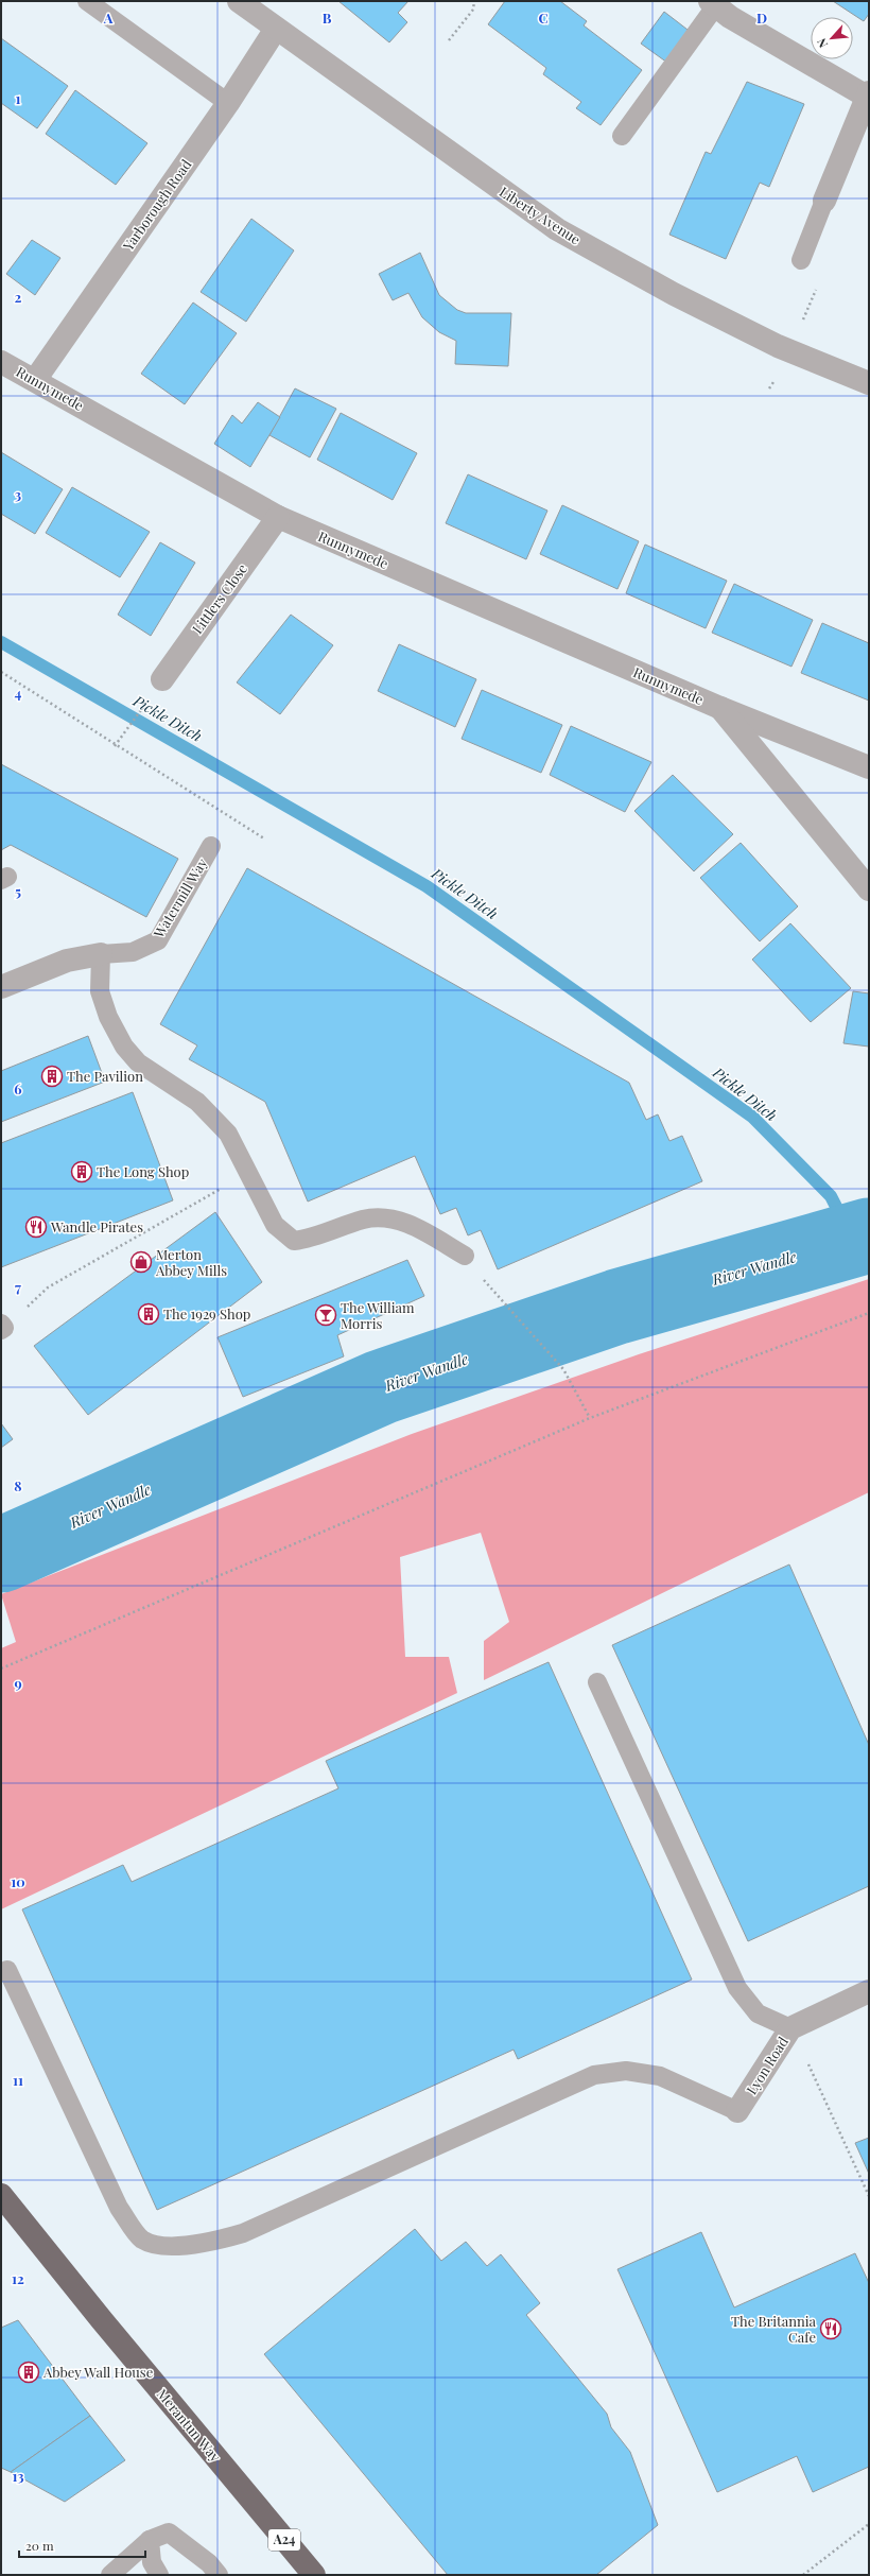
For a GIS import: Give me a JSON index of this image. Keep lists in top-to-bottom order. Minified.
{"streets":{"highway":["Merantun Way","A24"],"street":["Yarborough Road","Liberty Avenue","Runnymede","Littlers Close","Watermill Way","Lyon Road"]},"crossings":[["Yarborough Road","Liberty Avenue"],["Yarborough Road","Runnymede"],["Runnymede","Littlers Close"]],"water":["Pickle Ditch","River Wandle"],"places":{"building":["The Pavilion","The Long Shop","The 1929 Shop","Abbey Wall House"],"restaurant":["Wandle Pirates","The Britannia Cafe"],"shop":["Merton Abbey Mills"],"bar":["The William Morris"]},"scale_bar":"20 m","north":"bottom left","grid":{"columns":["A","B","C","D"],"rows":["1","2","3","4","5","6","7","8","9","10","11","12","13"]}}
